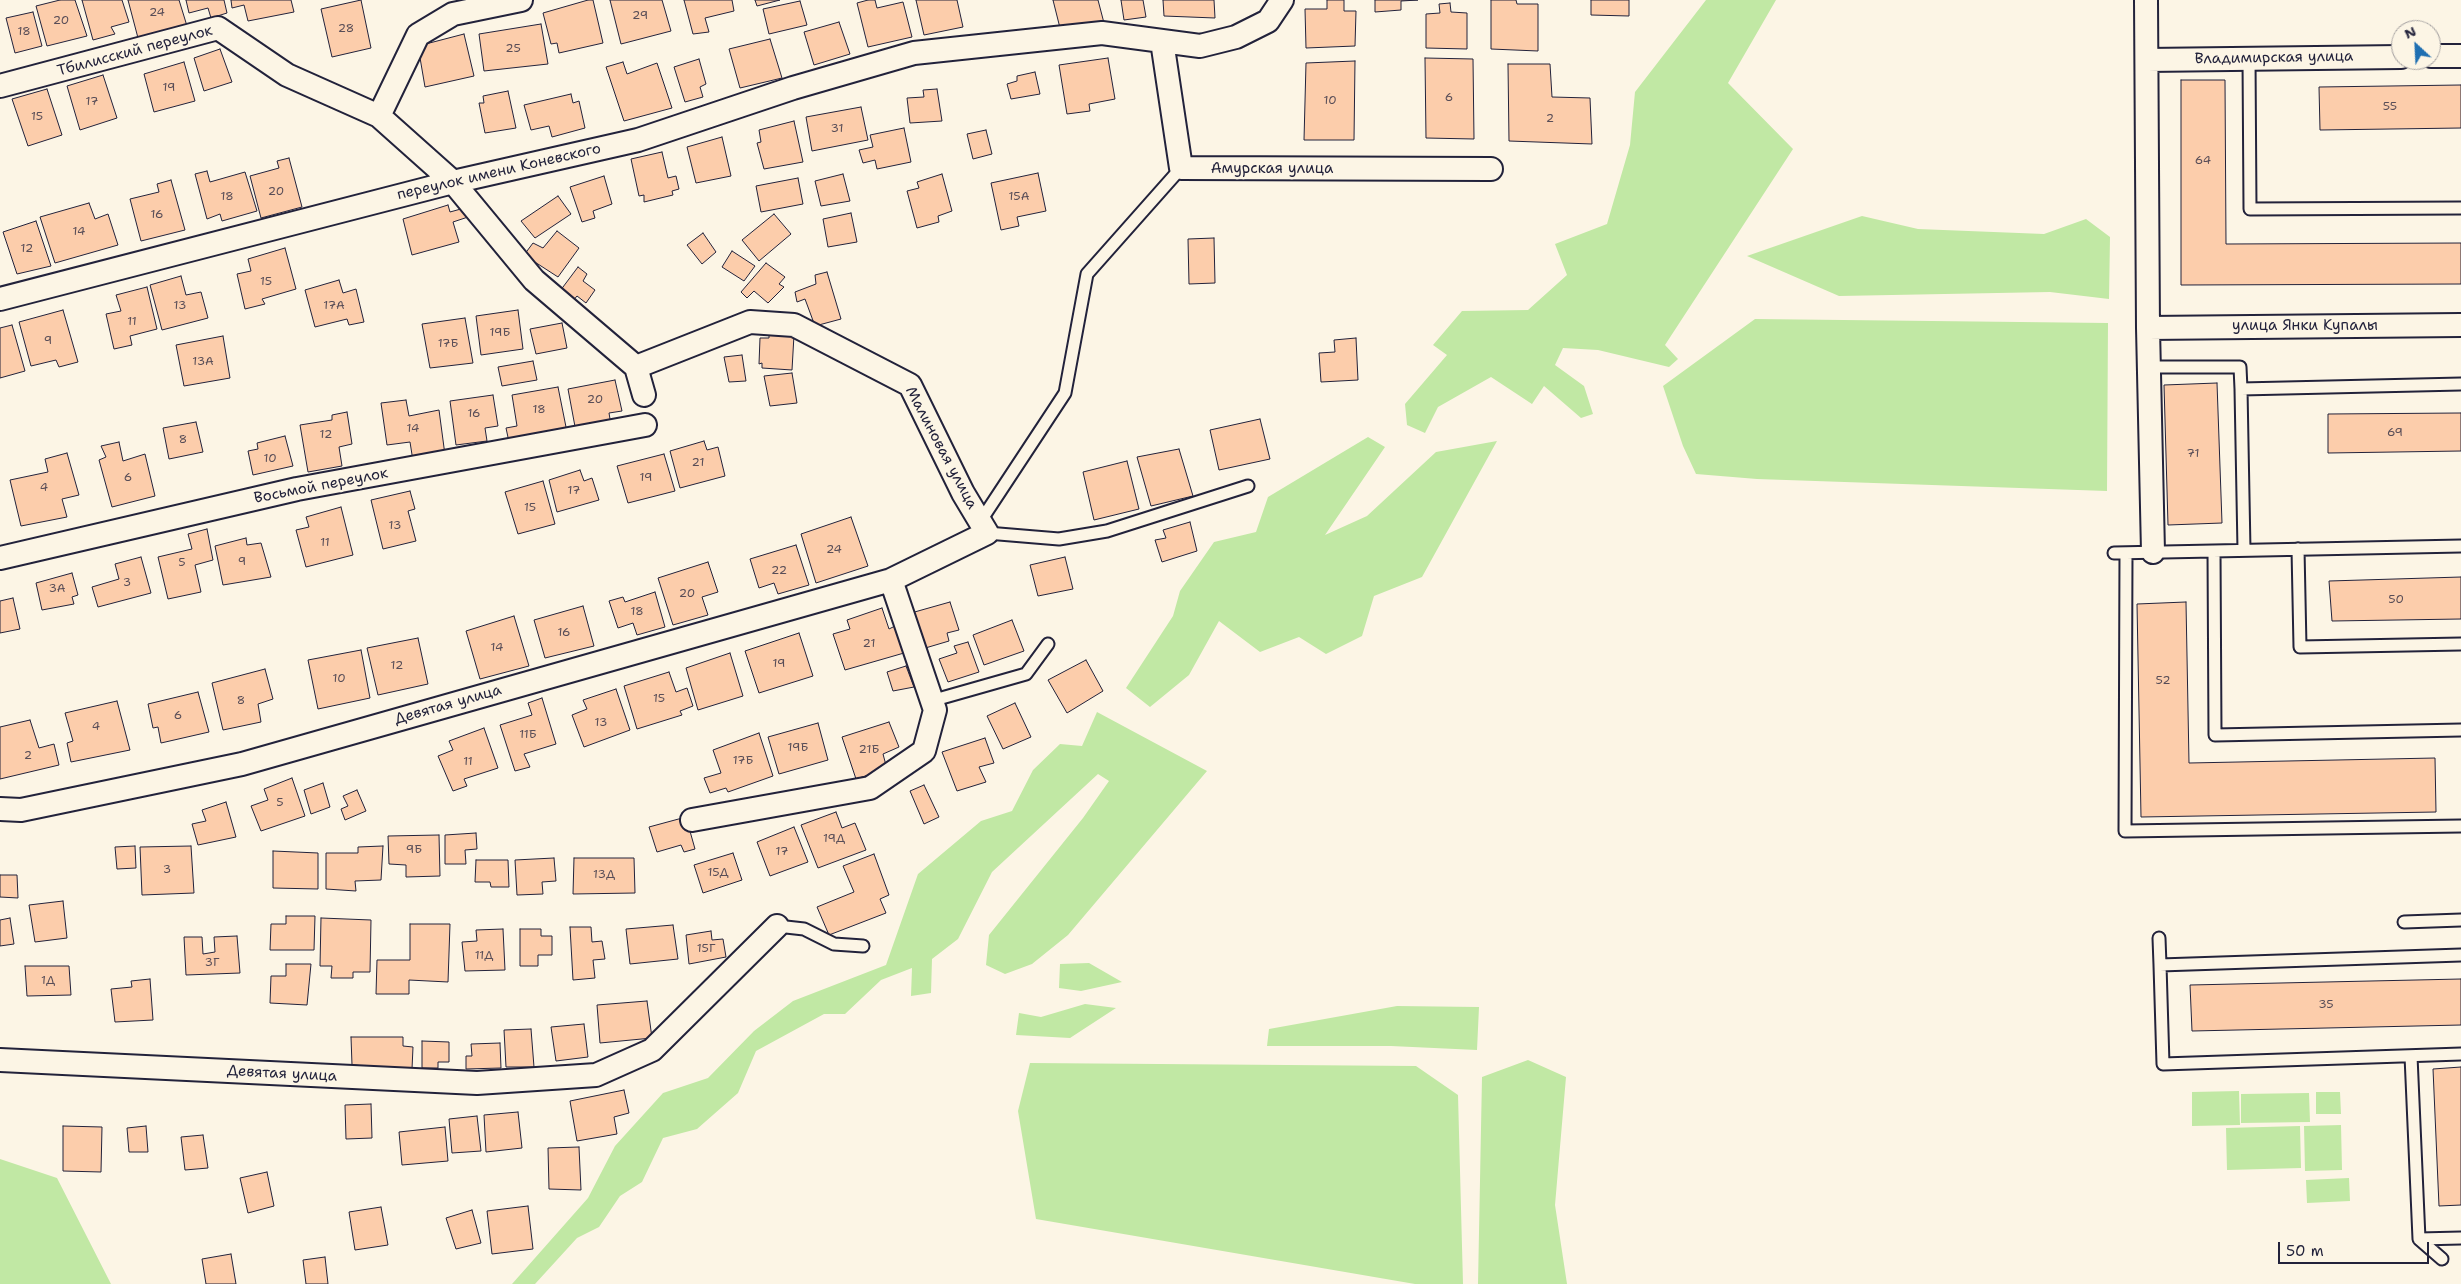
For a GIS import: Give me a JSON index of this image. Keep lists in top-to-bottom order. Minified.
{"streets":{"street":["Тбилисский переулок","Владимирская улица","Амурская улица","переулок имени Коневского","улица Янки Купалы","Малиновая улица","Восьмой переулок","Девятая улица"]},"crossings":[["Малиновая улица","Девятая улица"]],"house_numbers":["24","29","20","28","18","25","19","6","10","17","55","15","2","31","64","20","18","15А","16","14","12","15","13","17А","11","19Б","9","17Б","13А","20","18","16","14","69","12","8","71","10","21","6","19","4","17","15","13","11","24","9","5","22","3","3А","20","50","18","16","21","14","19","12","10","52","15","8","6","13","4","11Б","19Б","21Б","2","17Б","11","5","19Д","9Б","17","3","15Д","13Д","15Г","11Д","3Г","1Д","35"],"scale_bar":"50 m","north":"top left"}
